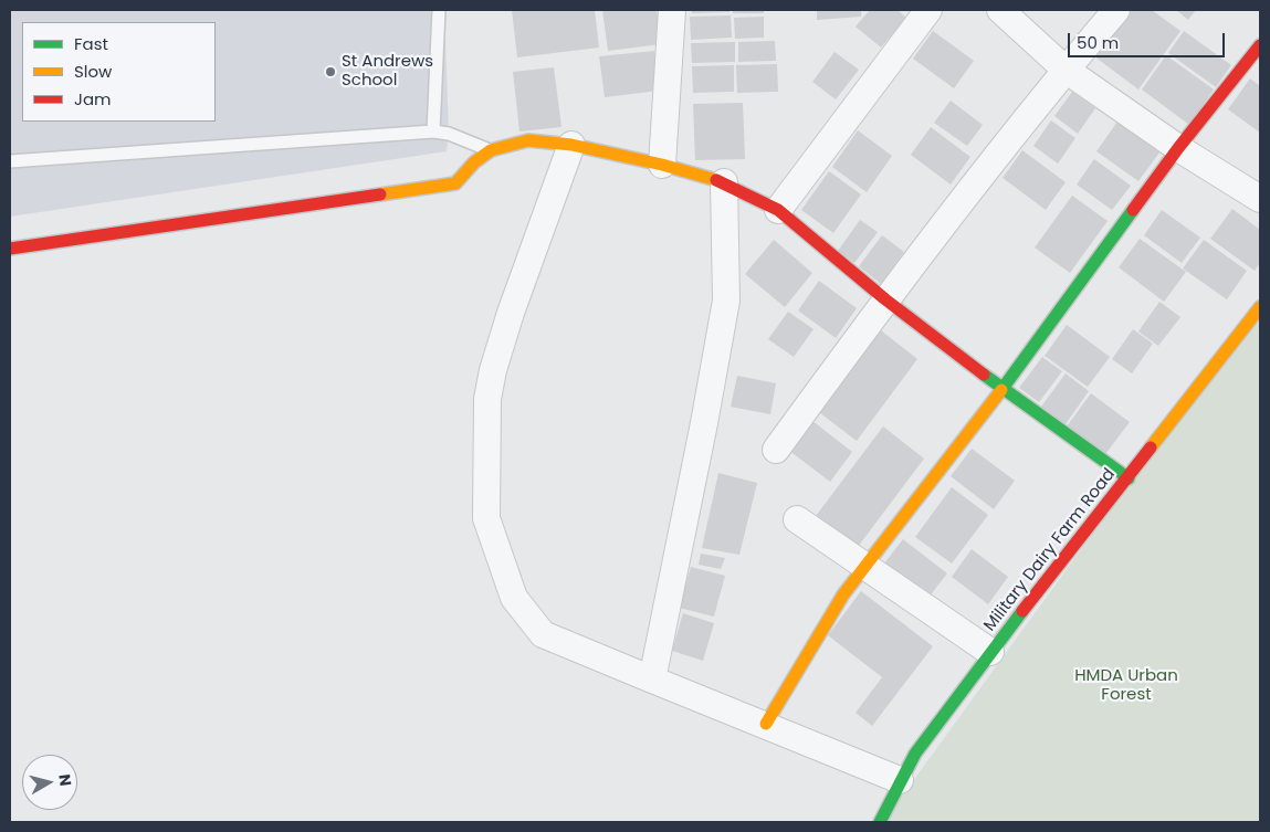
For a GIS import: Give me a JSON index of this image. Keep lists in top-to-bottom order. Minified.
{"streets":{"street":["Military Dairy Farm Road"]},"parks":["HMDA Urban Forest"],"places":["St Andrews School"],"legend":["Fast","Slow","Jam"],"scale_bar":"50 m","north":"right"}
